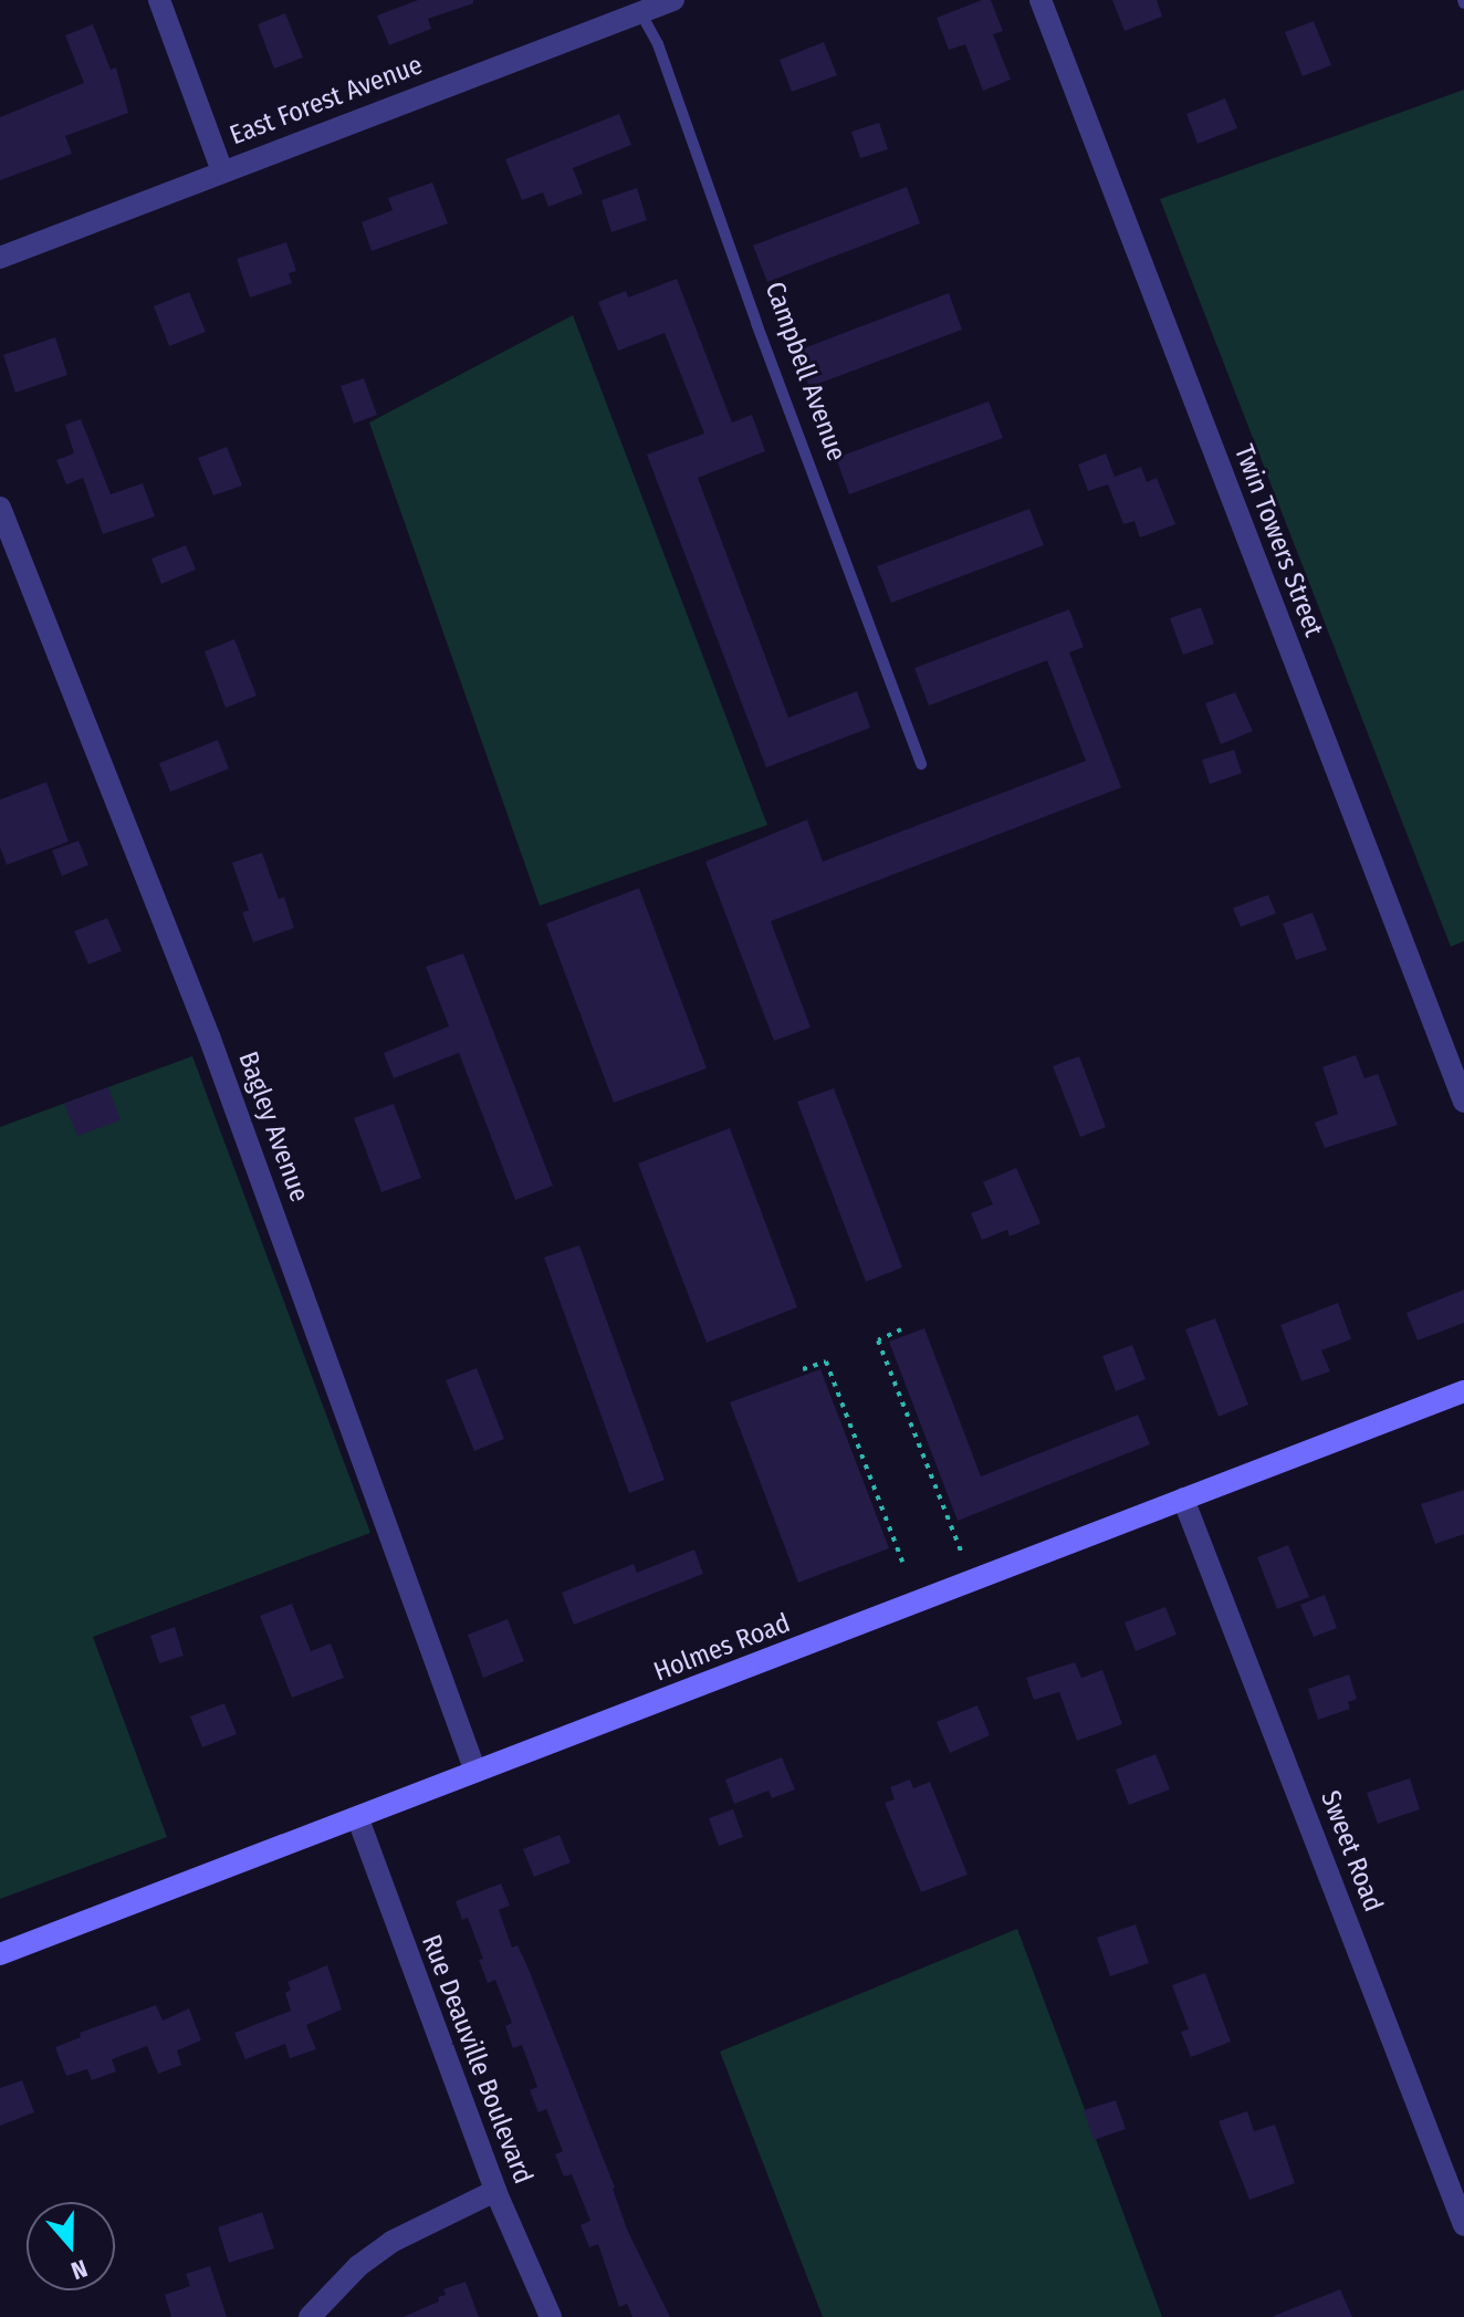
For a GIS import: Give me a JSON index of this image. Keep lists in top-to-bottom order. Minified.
{"streets":{"main road":["Holmes Road"],"street":["East Forest Avenue","Twin Towers Street","Bagley Avenue","Sweet Road","Rue Deauville Boulevard"],"lane":["Campbell Avenue"]},"crossings":[["East Forest Avenue","Campbell Avenue"],["Bagley Avenue","Holmes Road"],["Holmes Road","Sweet Road"],["Holmes Road","Rue Deauville Boulevard"]],"north":"bottom"}
